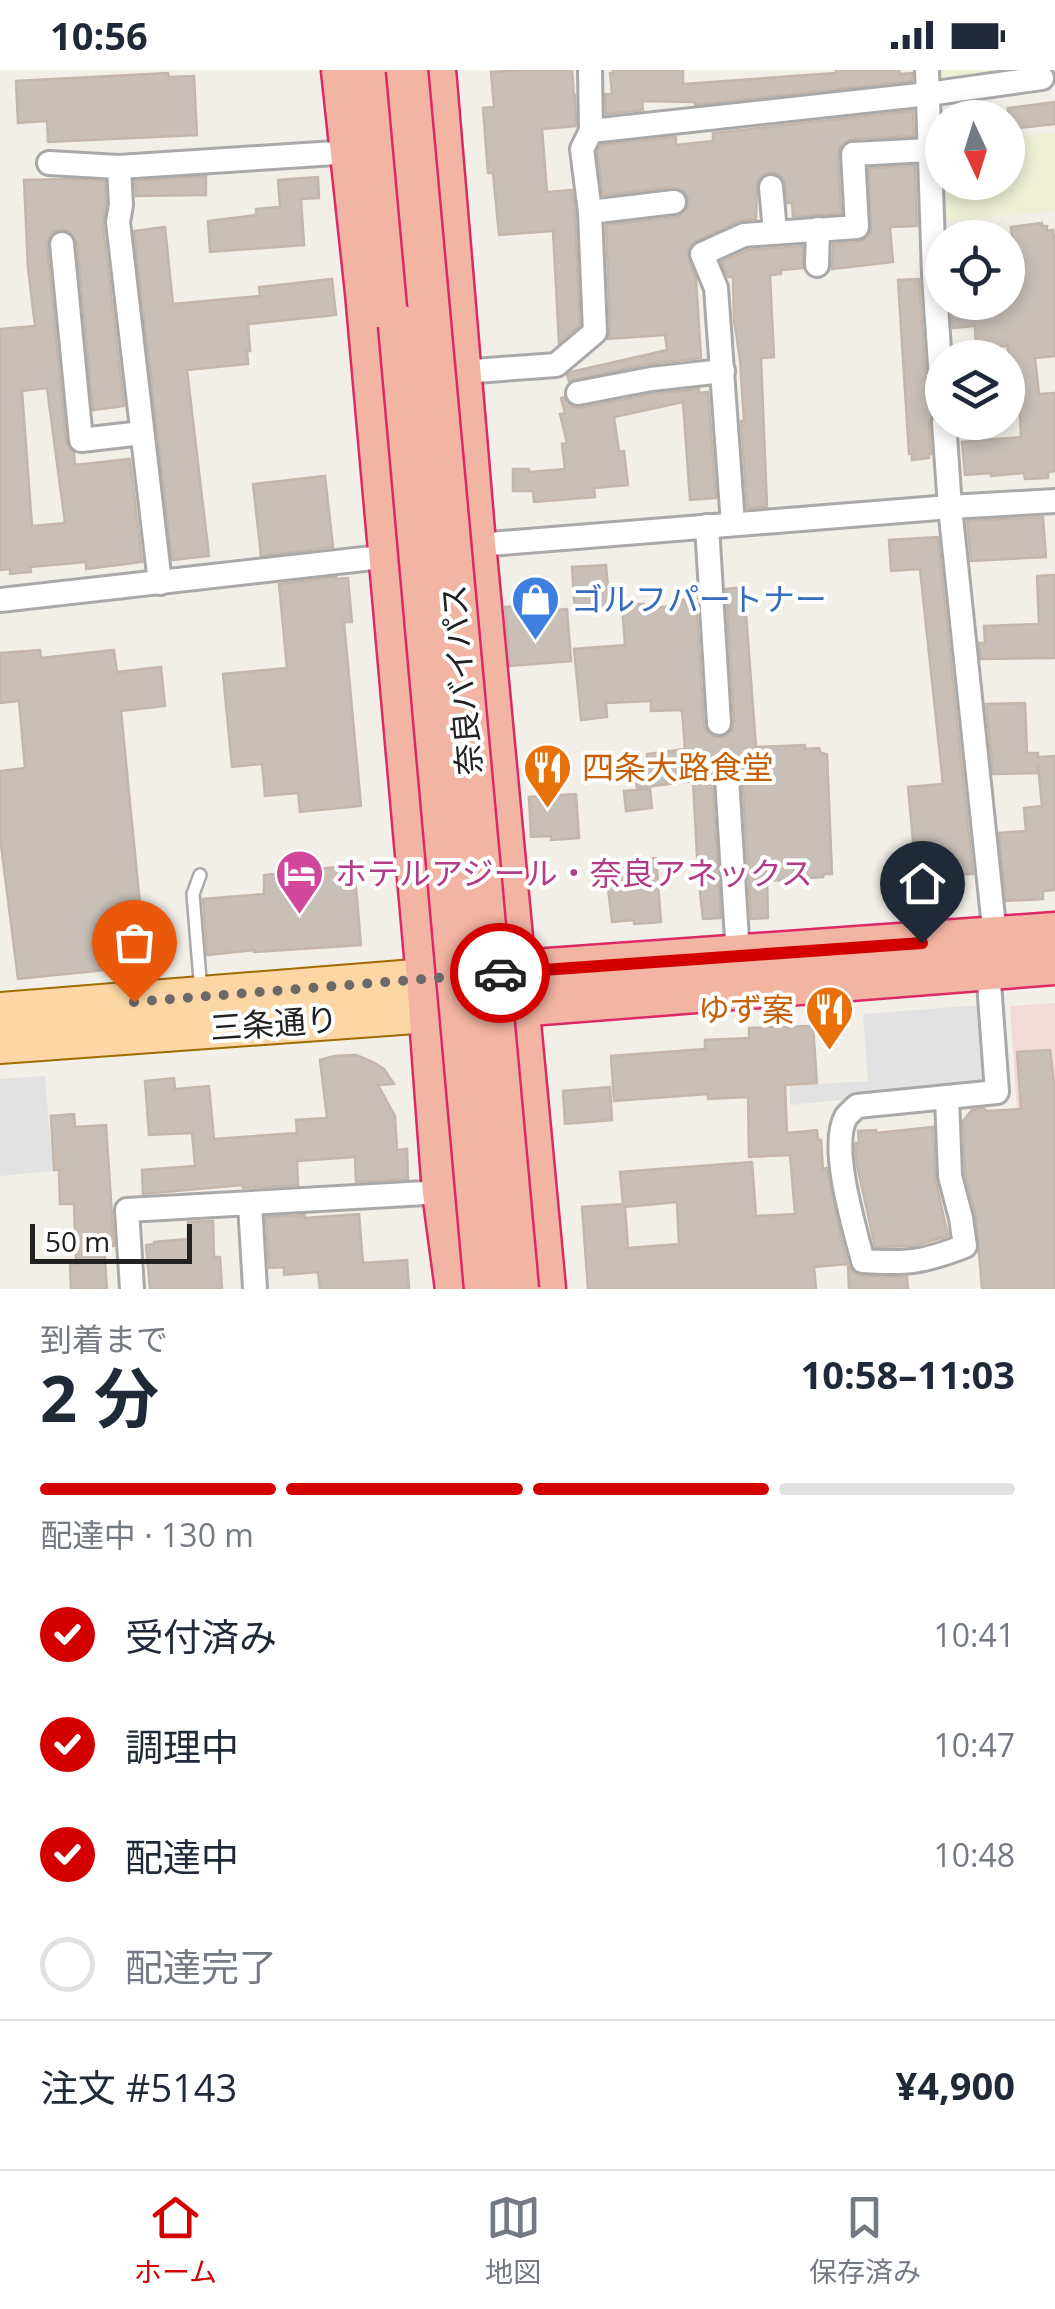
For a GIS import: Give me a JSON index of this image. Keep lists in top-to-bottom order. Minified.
{"streets":{"highway":["奈良バイパス"],"main road":["三条通り"]},"places":{"shop":["ゴルフパートナー"],"restaurant":["四条大路食堂","ゆず案"],"hotel":["ホテルアジール・奈良アネックス"]},"scale_bar":"50 m","north":"bottom","page":{"status":"10:56","scale":"50 m","heading":["2 分","到着まで","10:58–11:03"],"panel":["注文 #5143","¥4,900"],"bar":"配達中 · 130 m","list":[["受付済み","10:41"],["調理中","10:47"],["配達中","10:48"],"配達完了"],"tabs":["ホーム","地図","保存済み"]}}
